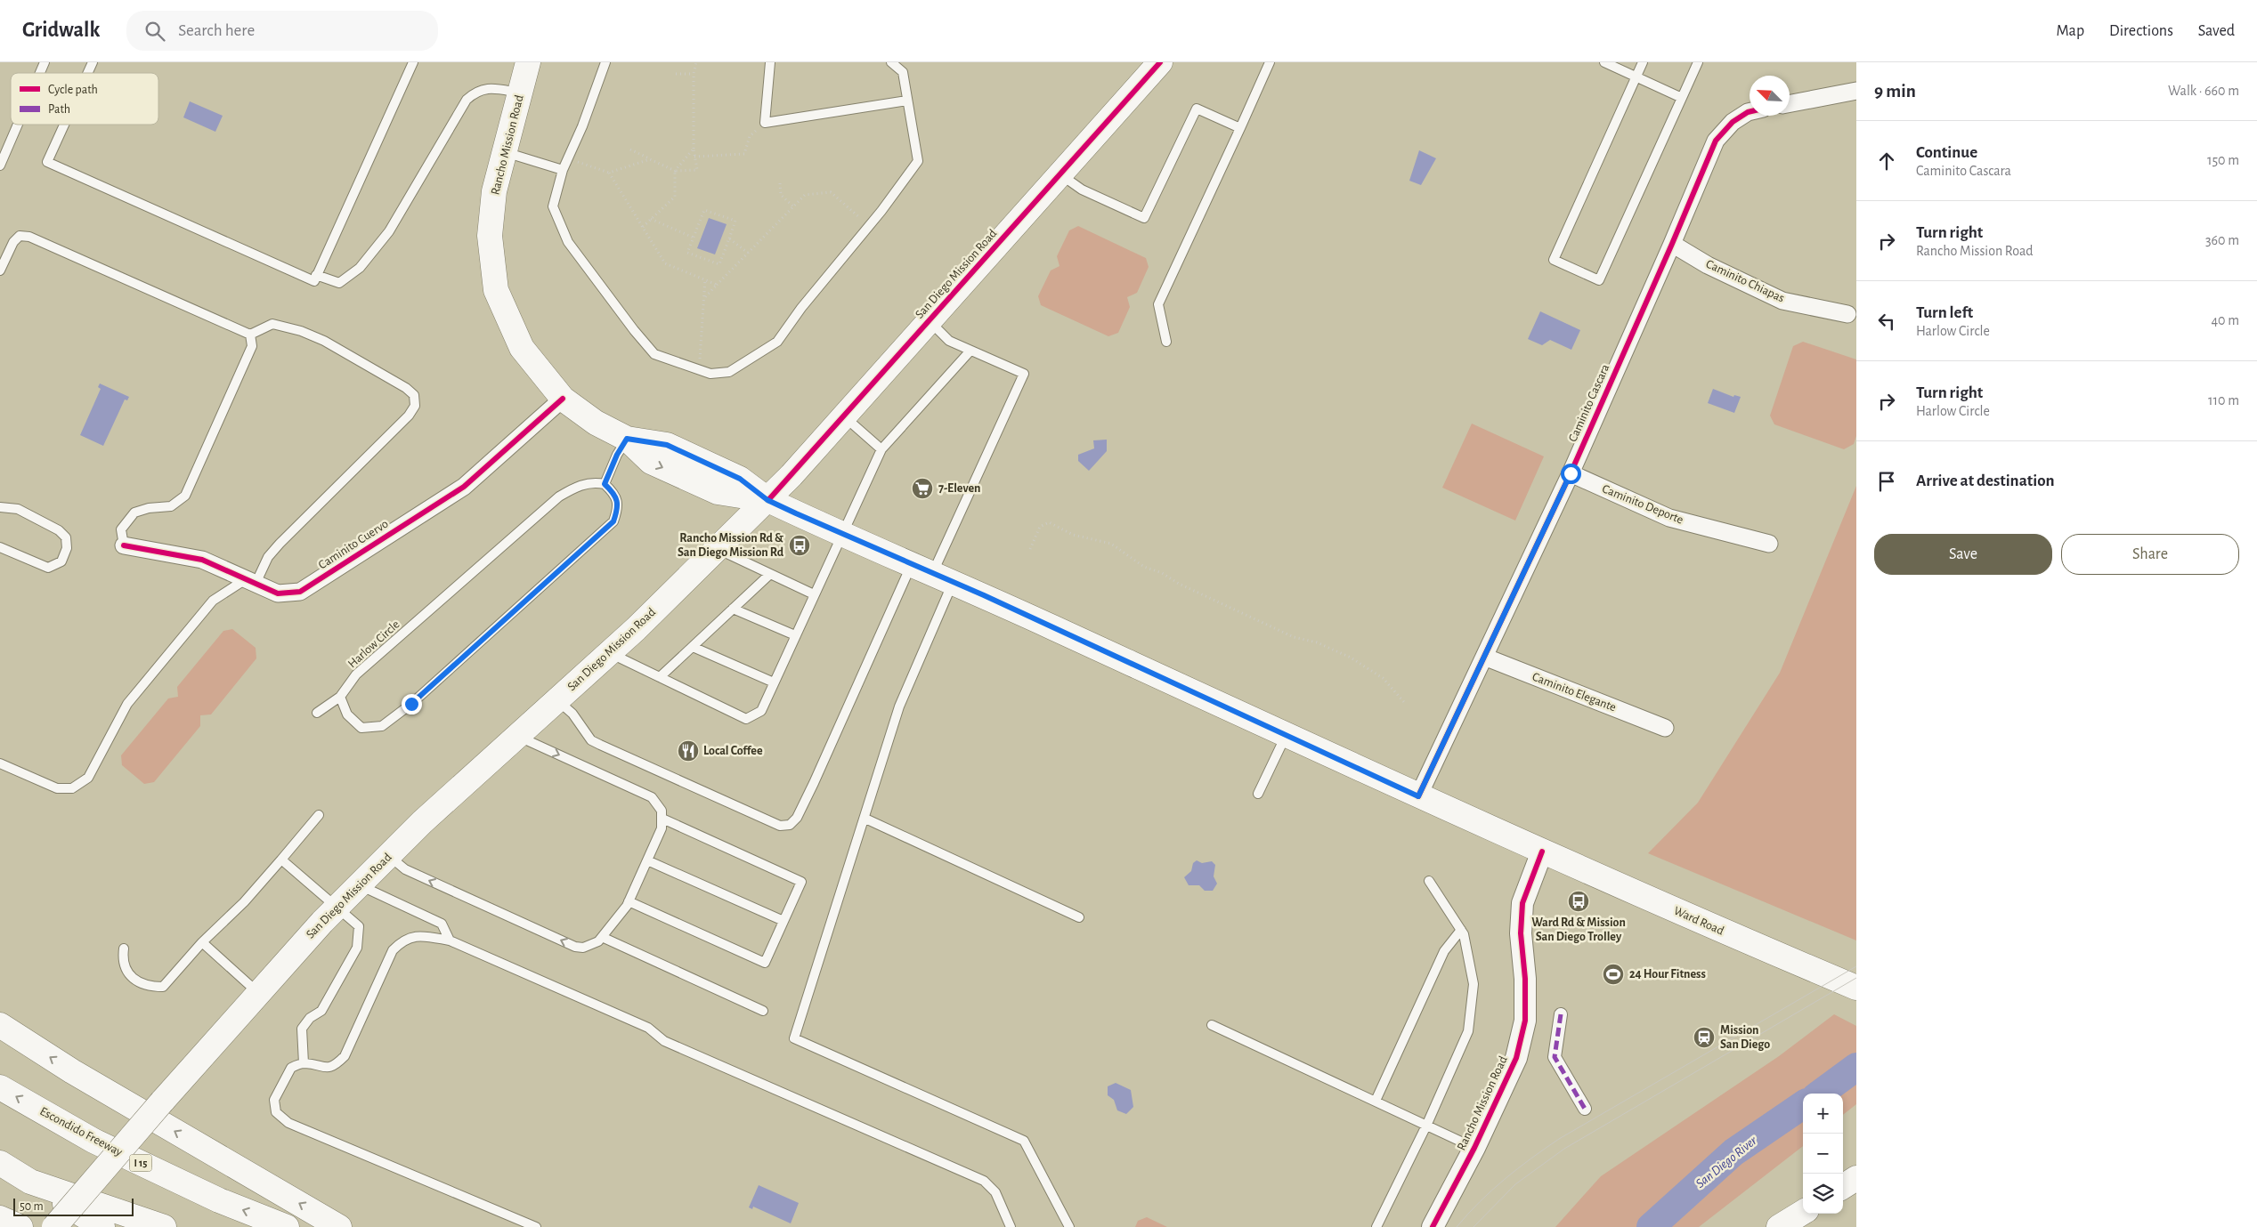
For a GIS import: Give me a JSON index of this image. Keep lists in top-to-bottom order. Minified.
{"streets":{"main road":["Rancho Mission Road","San Diego Mission Road","Ward Road","Escondido Freeway","I 15"],"street":["Caminito Chiapas","Caminito Cascara","Caminito Deporte","Caminito Cuervo","Caminito Elegante"],"lane":["Harlow Circle"]},"crossings":[["Rancho Mission Road","San Diego Mission Road"],["Rancho Mission Road","Caminito Cascara"],["Rancho Mission Road","Caminito Cuervo"],["Rancho Mission Road","Ward Road"],["Caminito Chiapas","Caminito Cascara"],["Caminito Cascara","Caminito Deporte"],["Caminito Cascara","Caminito Elegante"]],"water":["San Diego River"],"places":{"supermarket":["7-Eleven"],"bus stop":["Rancho Mission Rd & San Diego Mission Rd","Ward Rd & Mission San Diego Trolley"],"restaurant":["Local Coffee"],"sports":["24 Hour Fitness"],"station":["Mission San Diego"]},"legend":["Cycle path","Path"],"scale_bar":"50 m","north":"top left","page":{"header":"Gridwalk","search":"Search here","nav":["Map","Directions","Saved"],"heading":["9 min","Walk · 660 m"],"list":[["Continue","Caminito Cascara","150 m"],["Turn right","Rancho Mission Road","360 m"],["Turn left","Harlow Circle","40 m"],["Turn right","Harlow Circle","110 m"],"Arrive at destination"],"buttons":["Save","Share"],"map_buttons":["+","−"],"scale":"50 m"}}
